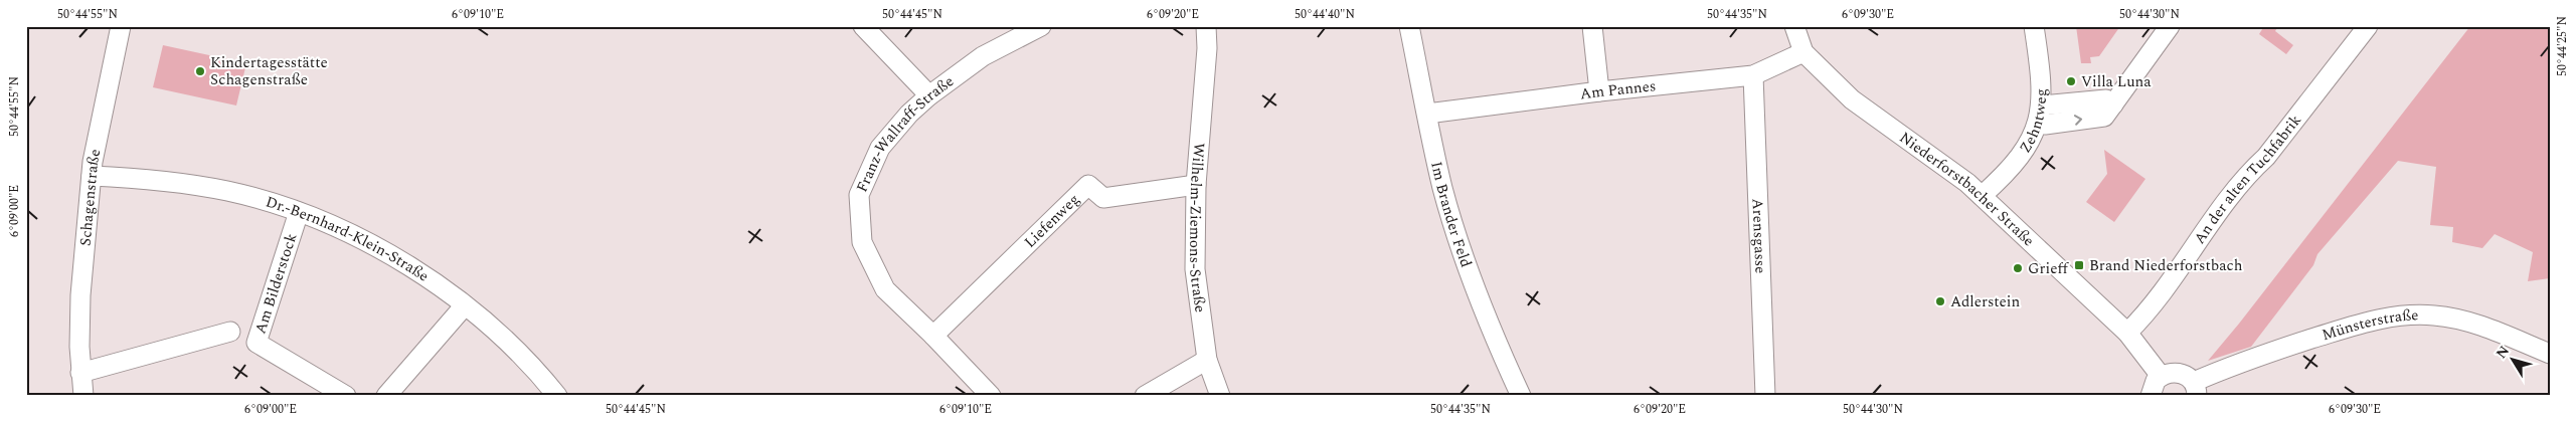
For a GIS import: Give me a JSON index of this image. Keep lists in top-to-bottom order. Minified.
{"streets":{"street":["Am Pannes","Zehntweg","Franz-Wallraff-Straße","An der alten Tuchfabrik","Niederforstbacher Straße","Schagenstraße","Im Brander Feld","Liefenweg","Wilhelm-Ziemons-Straße","Arensgasse","Dr.-Bernhard-Klein-Straße","Am Bilderstock","Münsterstraße"]},"crossings":[["Am Pannes","Niederforstbacher Straße"],["Am Pannes","Im Brander Feld"],["Am Pannes","Arensgasse"],["Zehntweg","Niederforstbacher Straße"],["Franz-Wallraff-Straße","Liefenweg"],["An der alten Tuchfabrik","Niederforstbacher Straße"],["Niederforstbacher Straße","Münsterstraße"],["Schagenstraße","Dr.-Bernhard-Klein-Straße"],["Liefenweg","Wilhelm-Ziemons-Straße"],["Dr.-Bernhard-Klein-Straße","Am Bilderstock"]],"places":{"other":["Kindertagesstätte Schagenstraße","Villa Luna","Grieff","Adlerstein"],"transit":["Brand Niederforstbach"]},"north":"top left","coordinates":["50°44'55\"N","6°09'10\"E","50°44'45\"N","6°09'20\"E","50°44'40\"N","50°44'35\"N","6°09'30\"E","50°44'30\"N","50°44'25\"N","6°09'00\"E"]}
